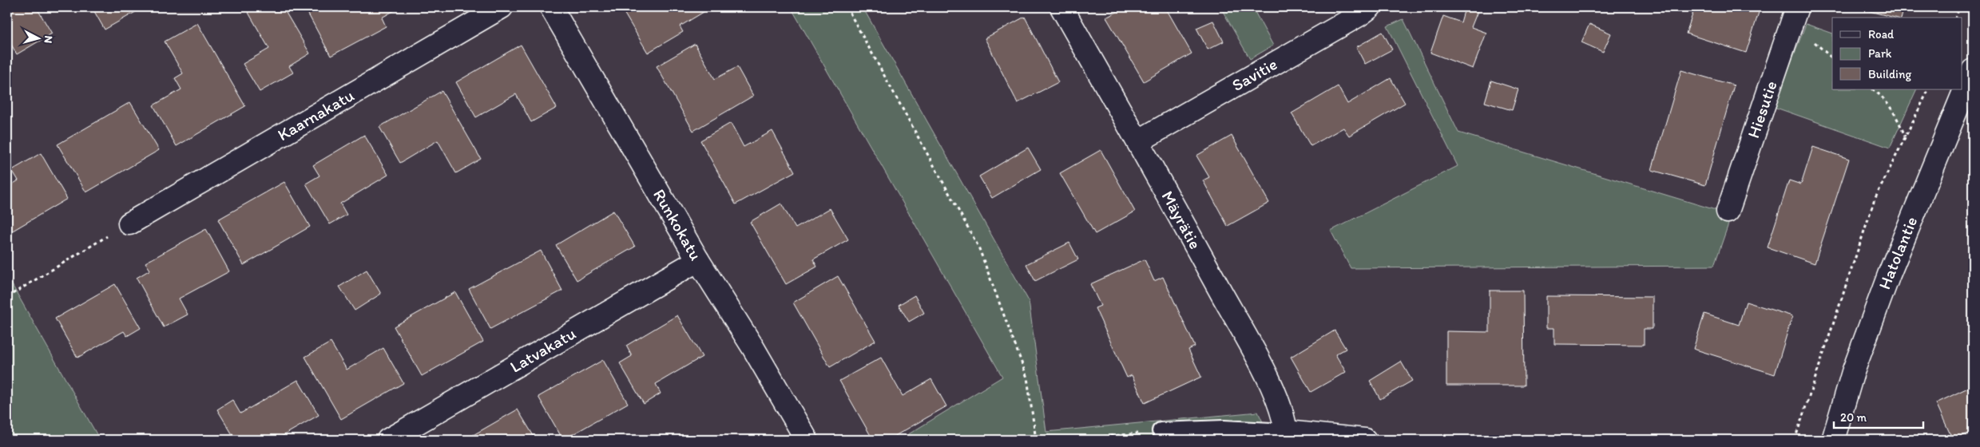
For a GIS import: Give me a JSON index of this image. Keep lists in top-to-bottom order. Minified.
{"streets":{"street":["Savitie","Hiesutie","Kaarnakatu","Mäyrätie","Runkokatu","Hatolantie","Latvakatu"]},"crossings":[["Savitie","Mäyrätie"],["Runkokatu","Latvakatu"]],"legend":["Road","Park","Building"],"scale_bar":"20 m","north":"right"}
